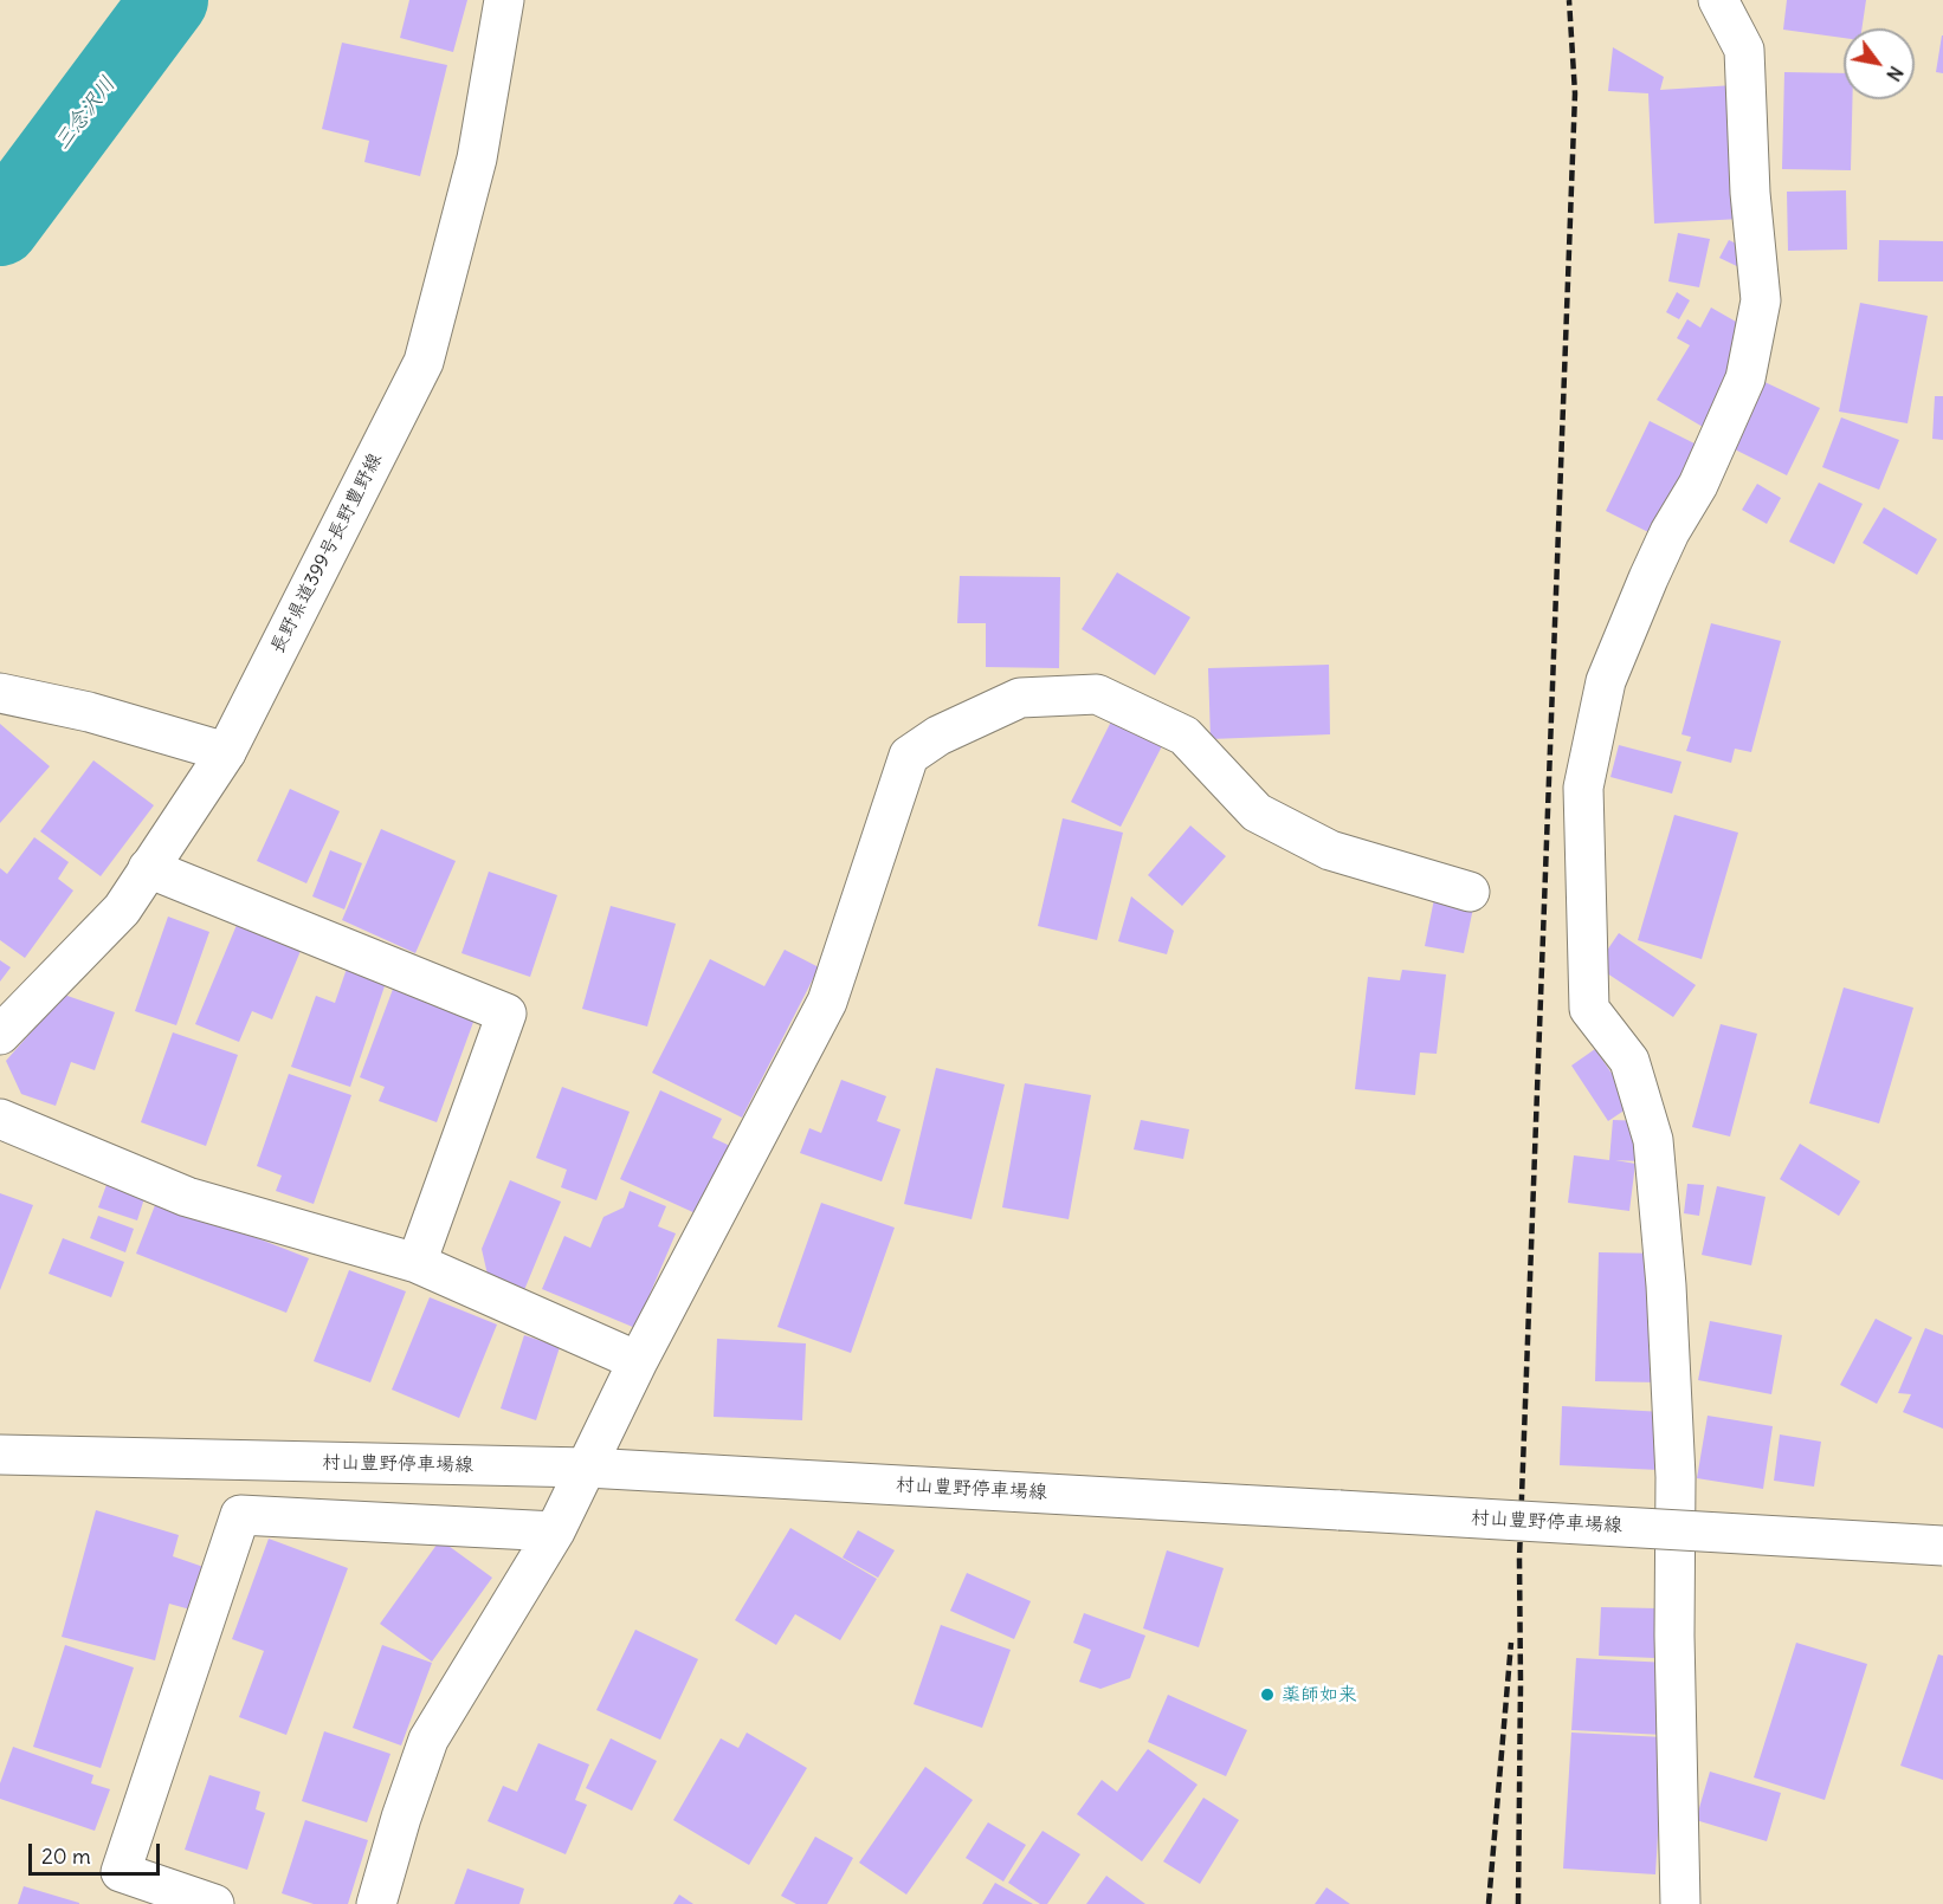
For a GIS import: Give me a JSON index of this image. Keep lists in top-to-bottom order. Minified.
{"streets":{"street":["長野県道399号長野豊野線","村山豊野停車場線"]},"water":["三念沢川"],"places":["薬師如来"],"scale_bar":"20 m","north":"bottom right"}
